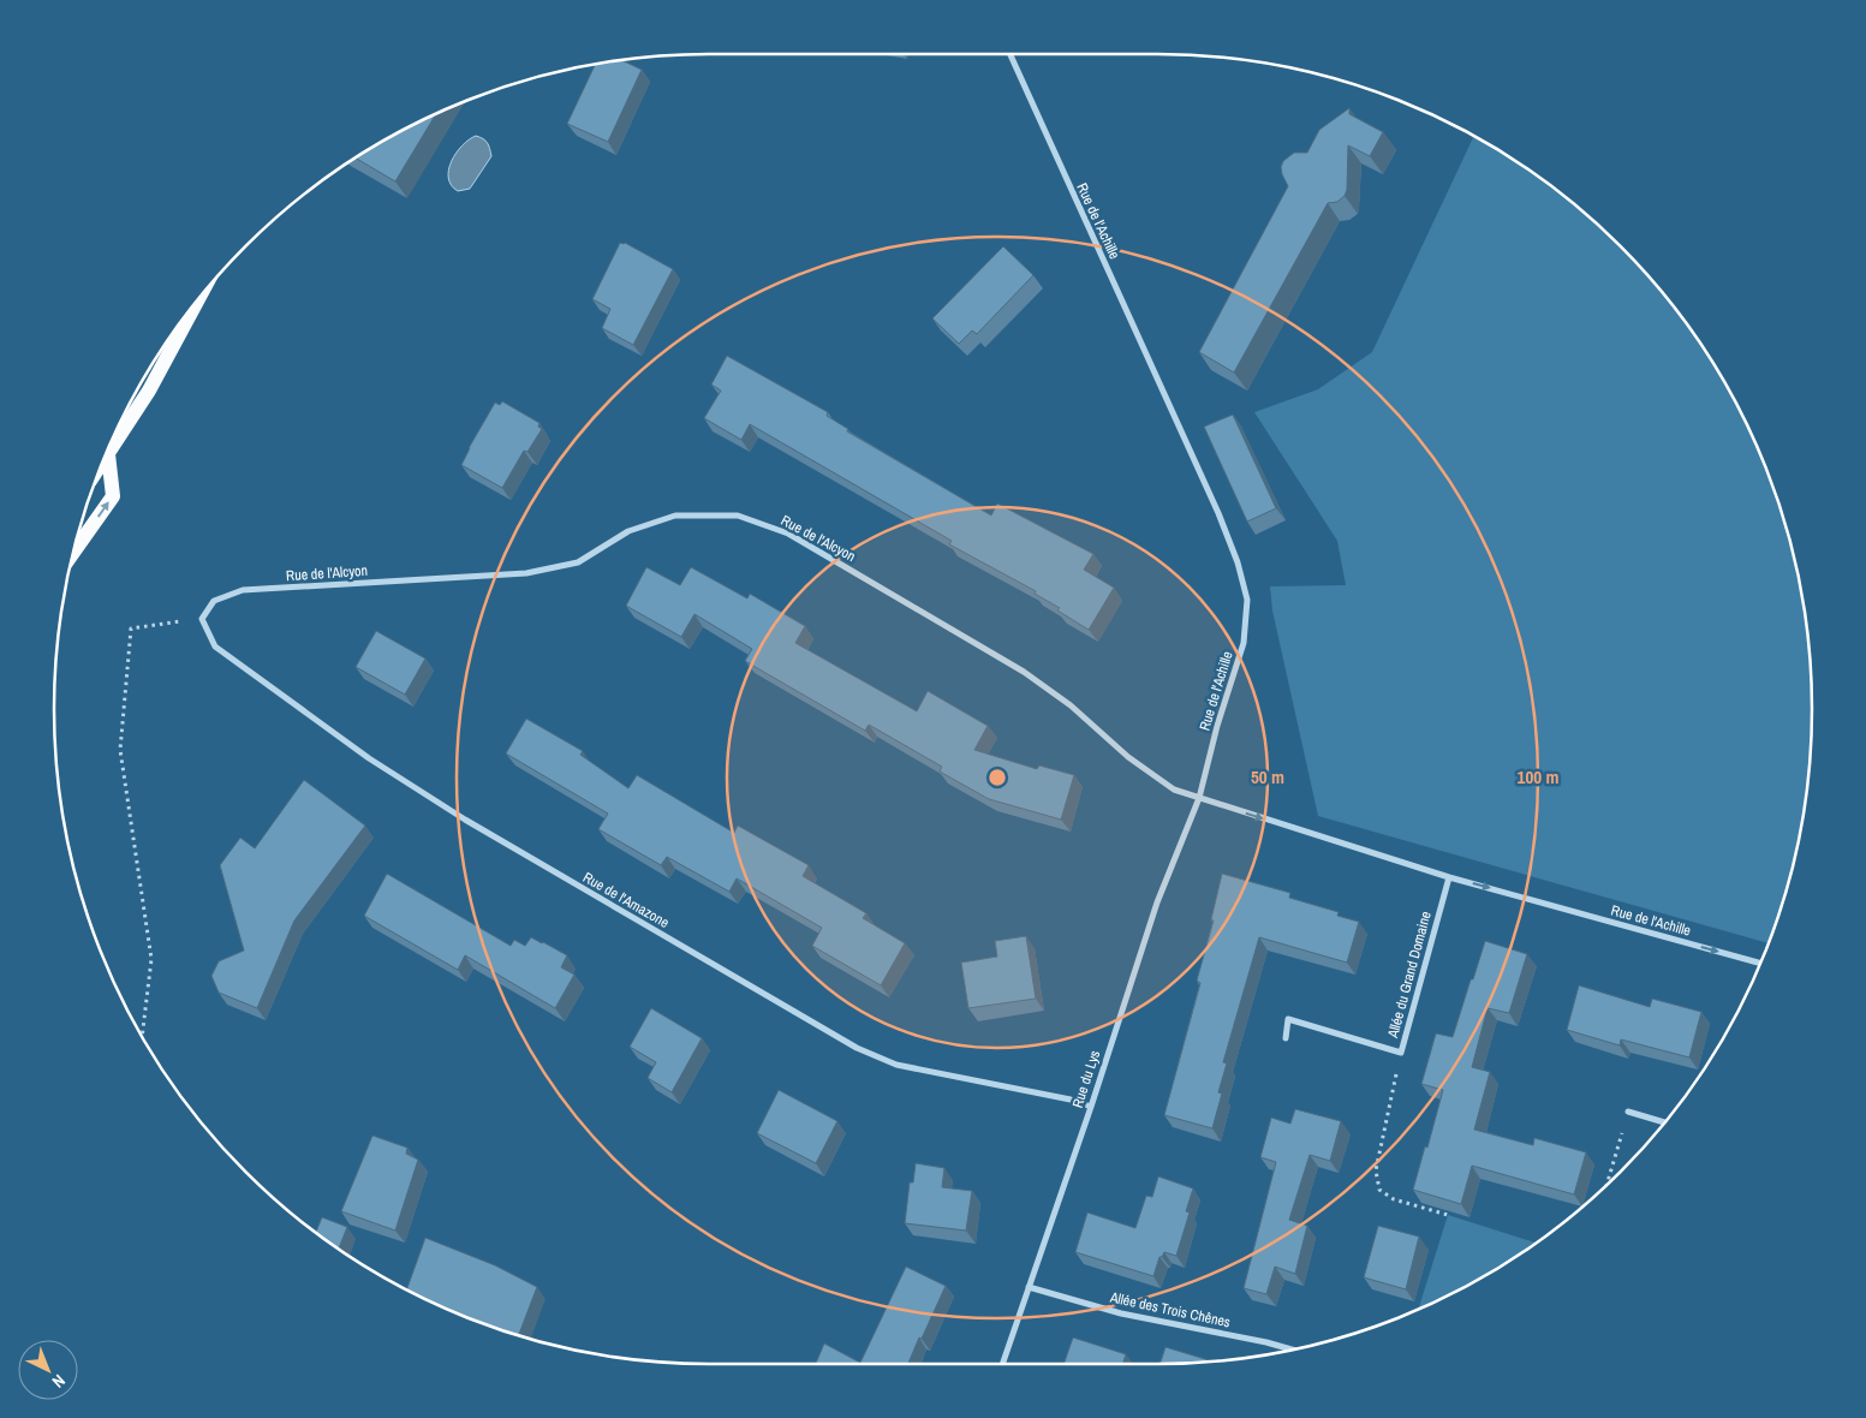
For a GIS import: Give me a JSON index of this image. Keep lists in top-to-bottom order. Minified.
{"streets":{"street":["Rue de l'Achille","Rue de l'Alcyon","Rue de l'Amazone","Allée du Grand Domaine","Rue du Lys","Allée des Trois Chênes"]},"crossings":[["Rue de l'Achille","Rue de l'Alcyon"],["Rue de l'Achille","Allée du Grand Domaine"],["Rue de l'Achille","Rue du Lys"],["Rue de l'Alcyon","Rue de l'Amazone"],["Rue de l'Alcyon","Rue du Lys"],["Rue de l'Amazone","Rue du Lys"],["Rue du Lys","Allée des Trois Chênes"]],"one_way":["Rue de l'Achille"],"north":"bottom right","rings":["50 m","100 m"]}
